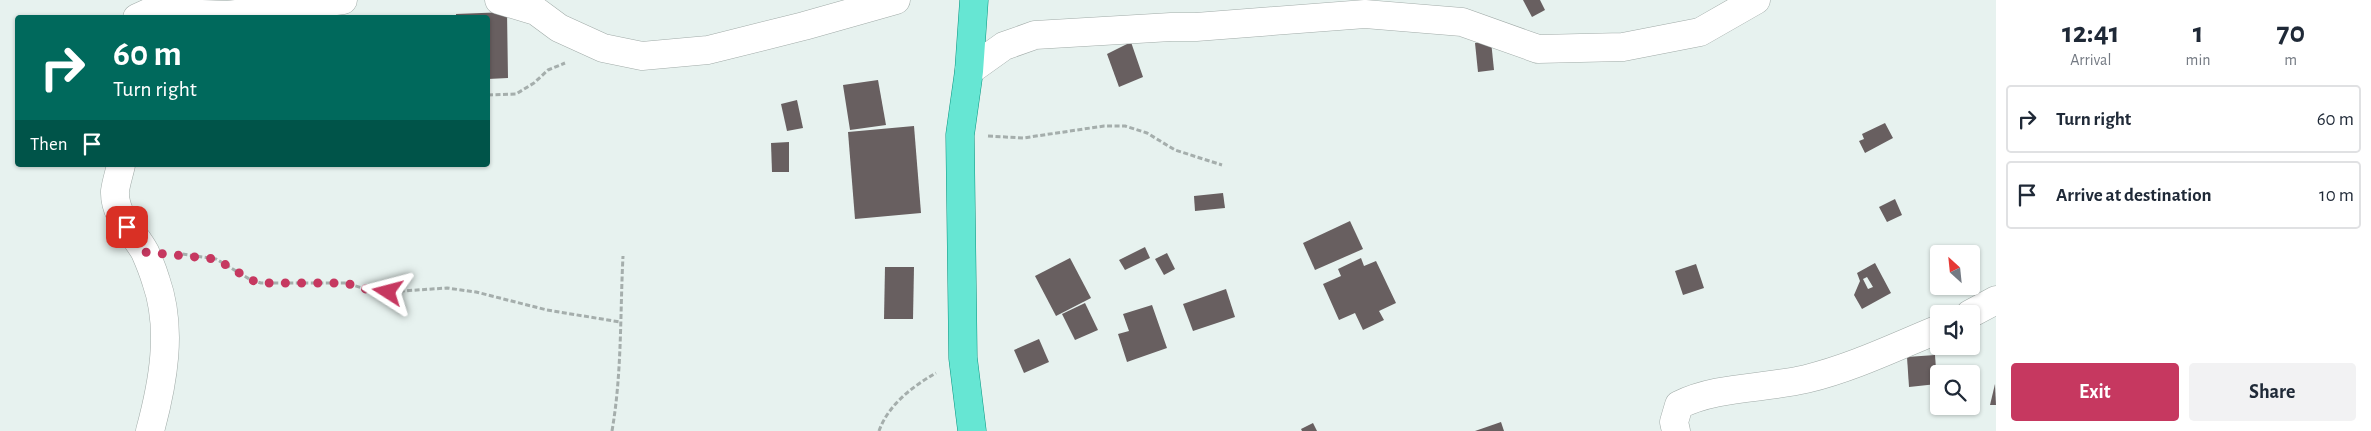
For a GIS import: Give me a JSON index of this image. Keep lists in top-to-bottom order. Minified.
{"north":"top left","page":{"eta":["12:41","Arrival","1","min","70","m"],"turn":["60 m","Turn right"],"list":[{"name":"Turn right","value":"60 m"},{"name":"Arrive at destination","value":"10 m"}],"then":"Then","buttons":["Exit","Share"]}}
